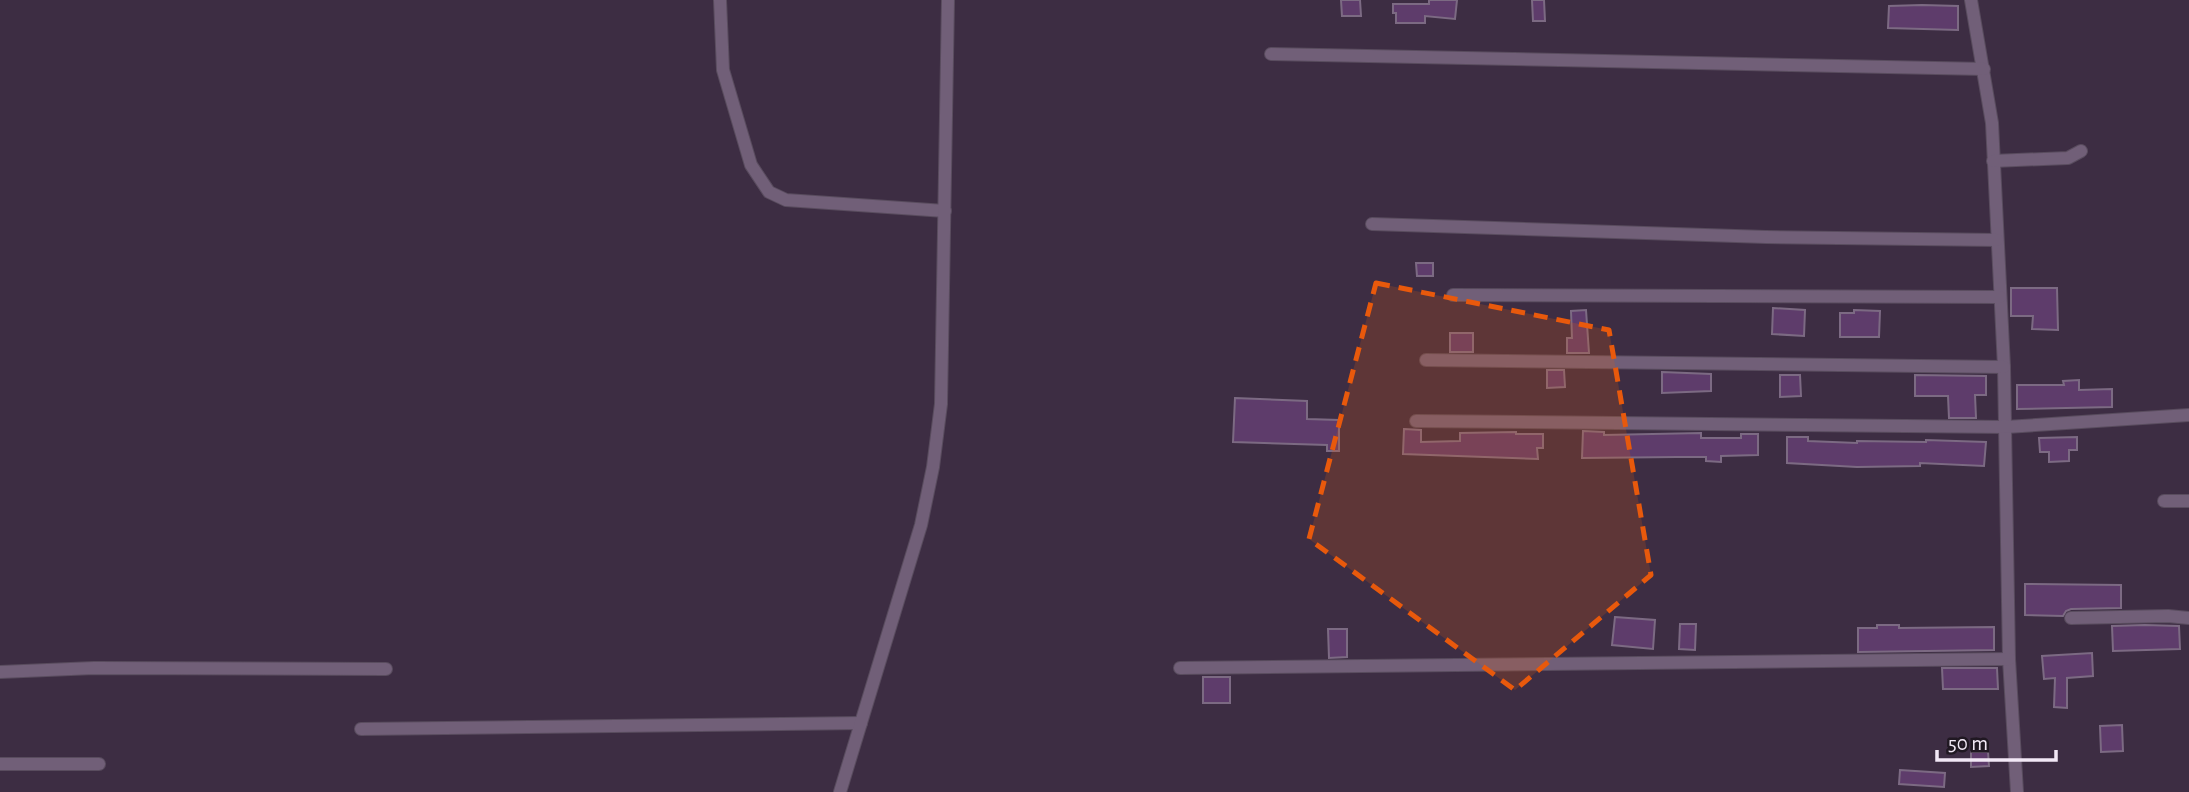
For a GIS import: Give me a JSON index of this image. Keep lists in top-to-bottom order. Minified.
{"scale_bar":"50 m"}
